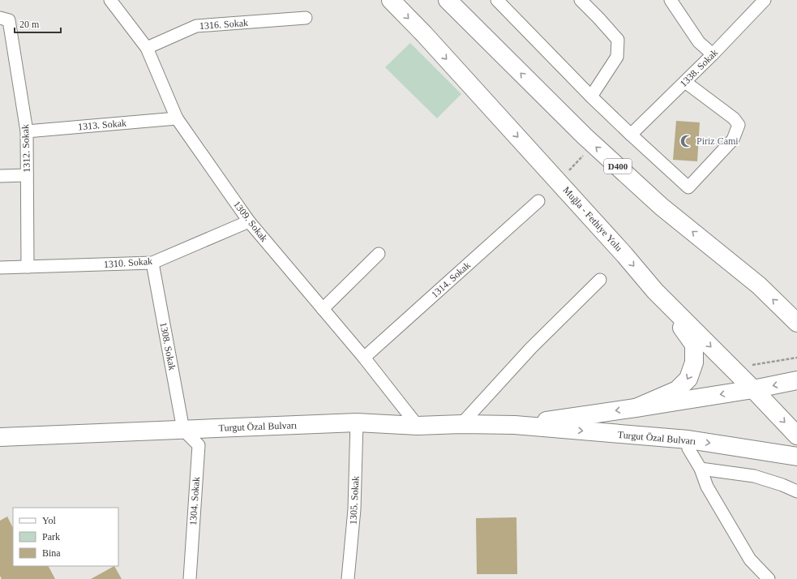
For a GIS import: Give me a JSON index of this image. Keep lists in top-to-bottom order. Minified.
{"streets":{"main road":["D400","Muğla - Fethiye Yolu","Turgut Özal Bulvarı"],"street":["1316. Sokak","1338. Sokak","1313. Sokak","1312. Sokak","1309. Sokak","1310. Sokak","1314. Sokak","1308. Sokak","1305. Sokak","1304. Sokak"]},"crossings":[["1316. Sokak","1309. Sokak"],["1313. Sokak","1312. Sokak"],["1313. Sokak","1309. Sokak"],["1312. Sokak","1310. Sokak"],["Muğla - Fethiye Yolu","Turgut Özal Bulvarı"],["1309. Sokak","1310. Sokak"],["1309. Sokak","1314. Sokak"],["1309. Sokak","Turgut Özal Bulvarı"],["1310. Sokak","1308. Sokak"],["1308. Sokak","Turgut Özal Bulvarı"],["1308. Sokak","1304. Sokak"],["Turgut Özal Bulvarı","1305. Sokak"],["Turgut Özal Bulvarı","1304. Sokak"]],"places":{"mosque":["Piriz Cami"]},"legend":["Yol","Park","Bina"],"scale_bar":"20 m"}
